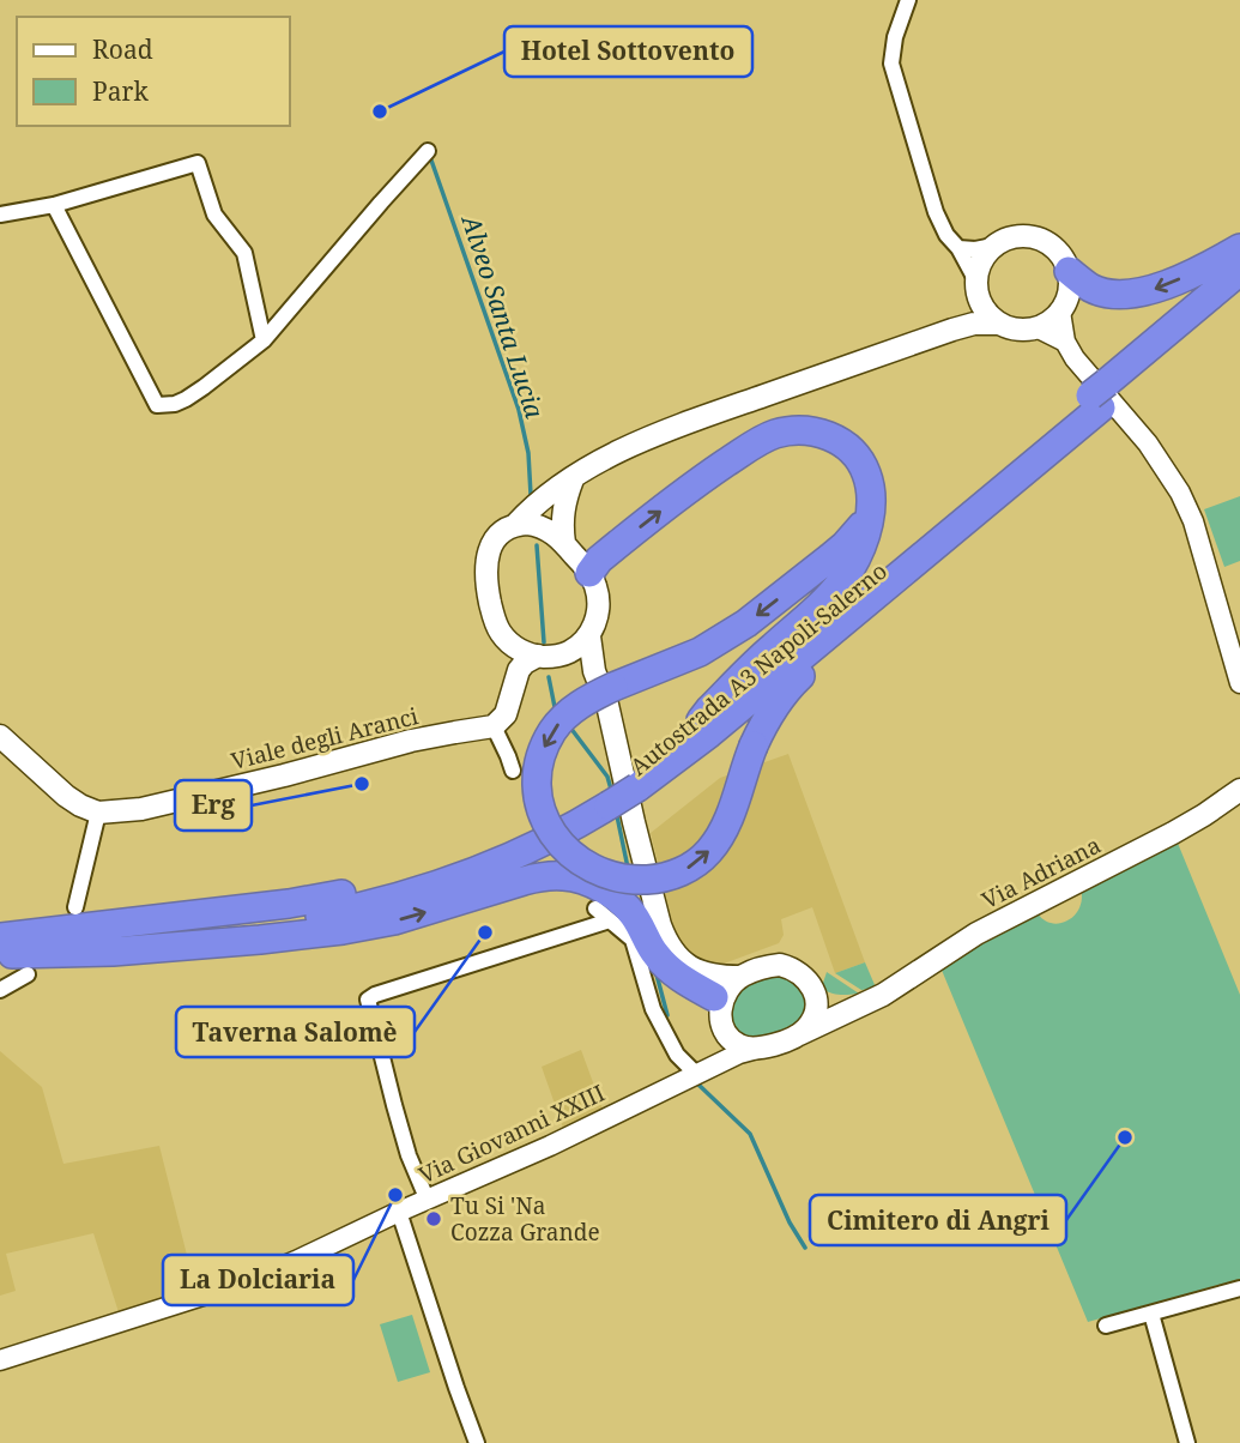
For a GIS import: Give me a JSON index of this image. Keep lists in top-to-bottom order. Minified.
{"streets":{"highway":["Autostrada A3 Napoli-Salerno"],"main road":["Viale degli Aranci","Via Adriana"],"street":["Via Giovanni XXIII"]},"crossings":[["Via Adriana","Via Giovanni XXIII"]],"water":["Alveo Santa Lucia"],"places":["Hotel Sottovento","Erg","Taverna Salomè","Cimitero di Angri","La Dolciaria","Tu Si 'Na Cozza Grande"],"legend":["Road","Park"]}
